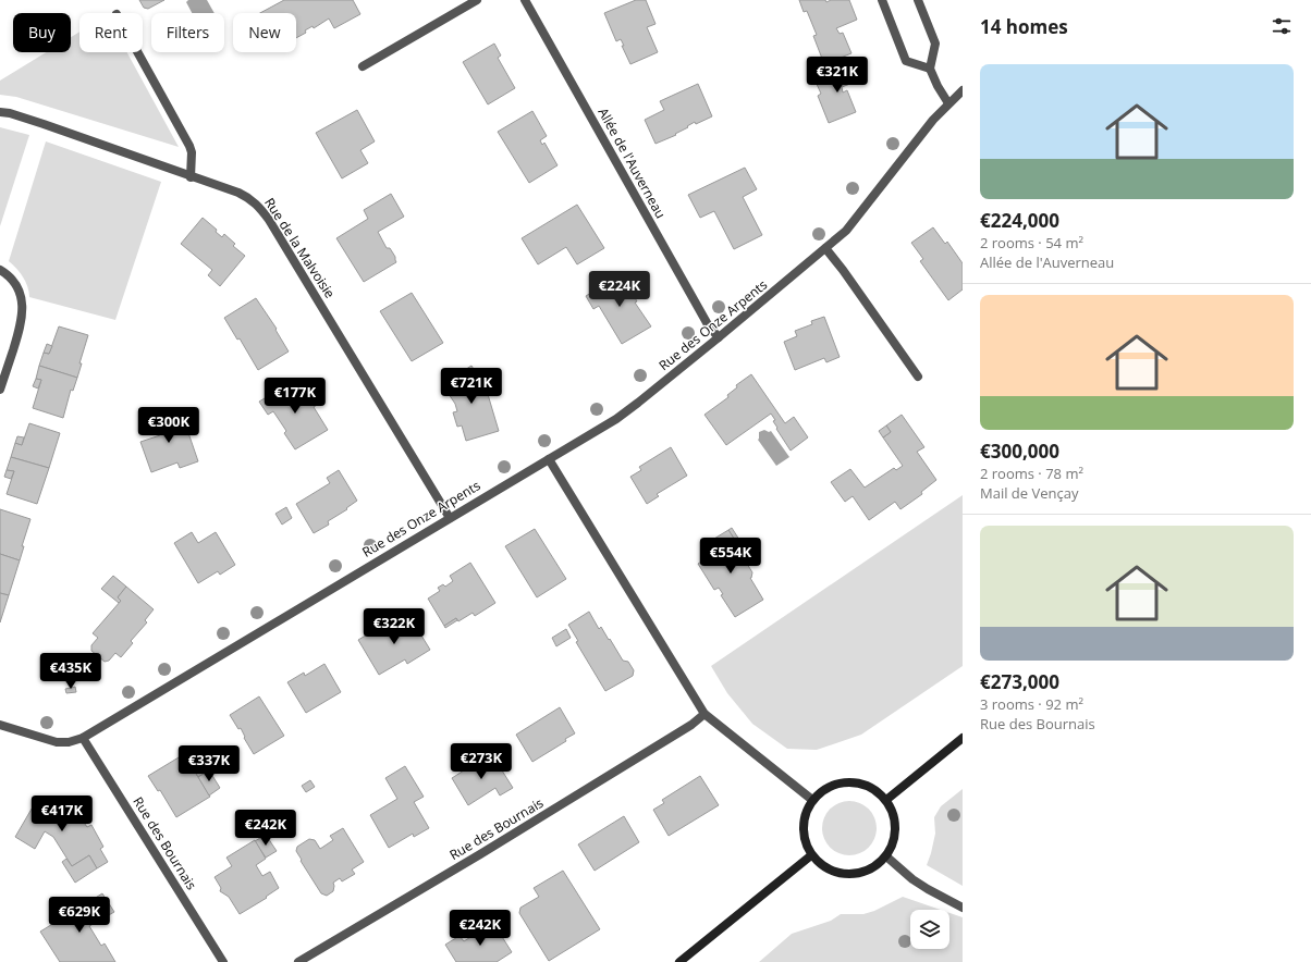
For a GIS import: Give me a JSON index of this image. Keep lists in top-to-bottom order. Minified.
{"streets":{"street":["Allée de l'Auverneau","Rue de la Malvoisie","Rue des Onze Arpents","Rue des Bournais"]},"crossings":[["Allée de l'Auverneau","Rue des Onze Arpents"],["Rue de la Malvoisie","Rue des Onze Arpents"],["Rue des Onze Arpents","Rue des Bournais"]],"page":{"heading":"14 homes","chip":["Buy","Rent","Filters","New"],"list":[{"name":"€224,000","note":"2 rooms · 54 m² · Allée de l'Auverneau"},{"name":"€300,000","note":"2 rooms · 78 m² · Mail de Vençay"},{"name":"€273,000","note":"3 rooms · 92 m² · Rue des Bournais"}],"price":["€321K","€224K","€721K","€177K","€300K","€554K","€322K","€435K","€273K","€337K","€417K","€242K","€629K","€242K"]}}
